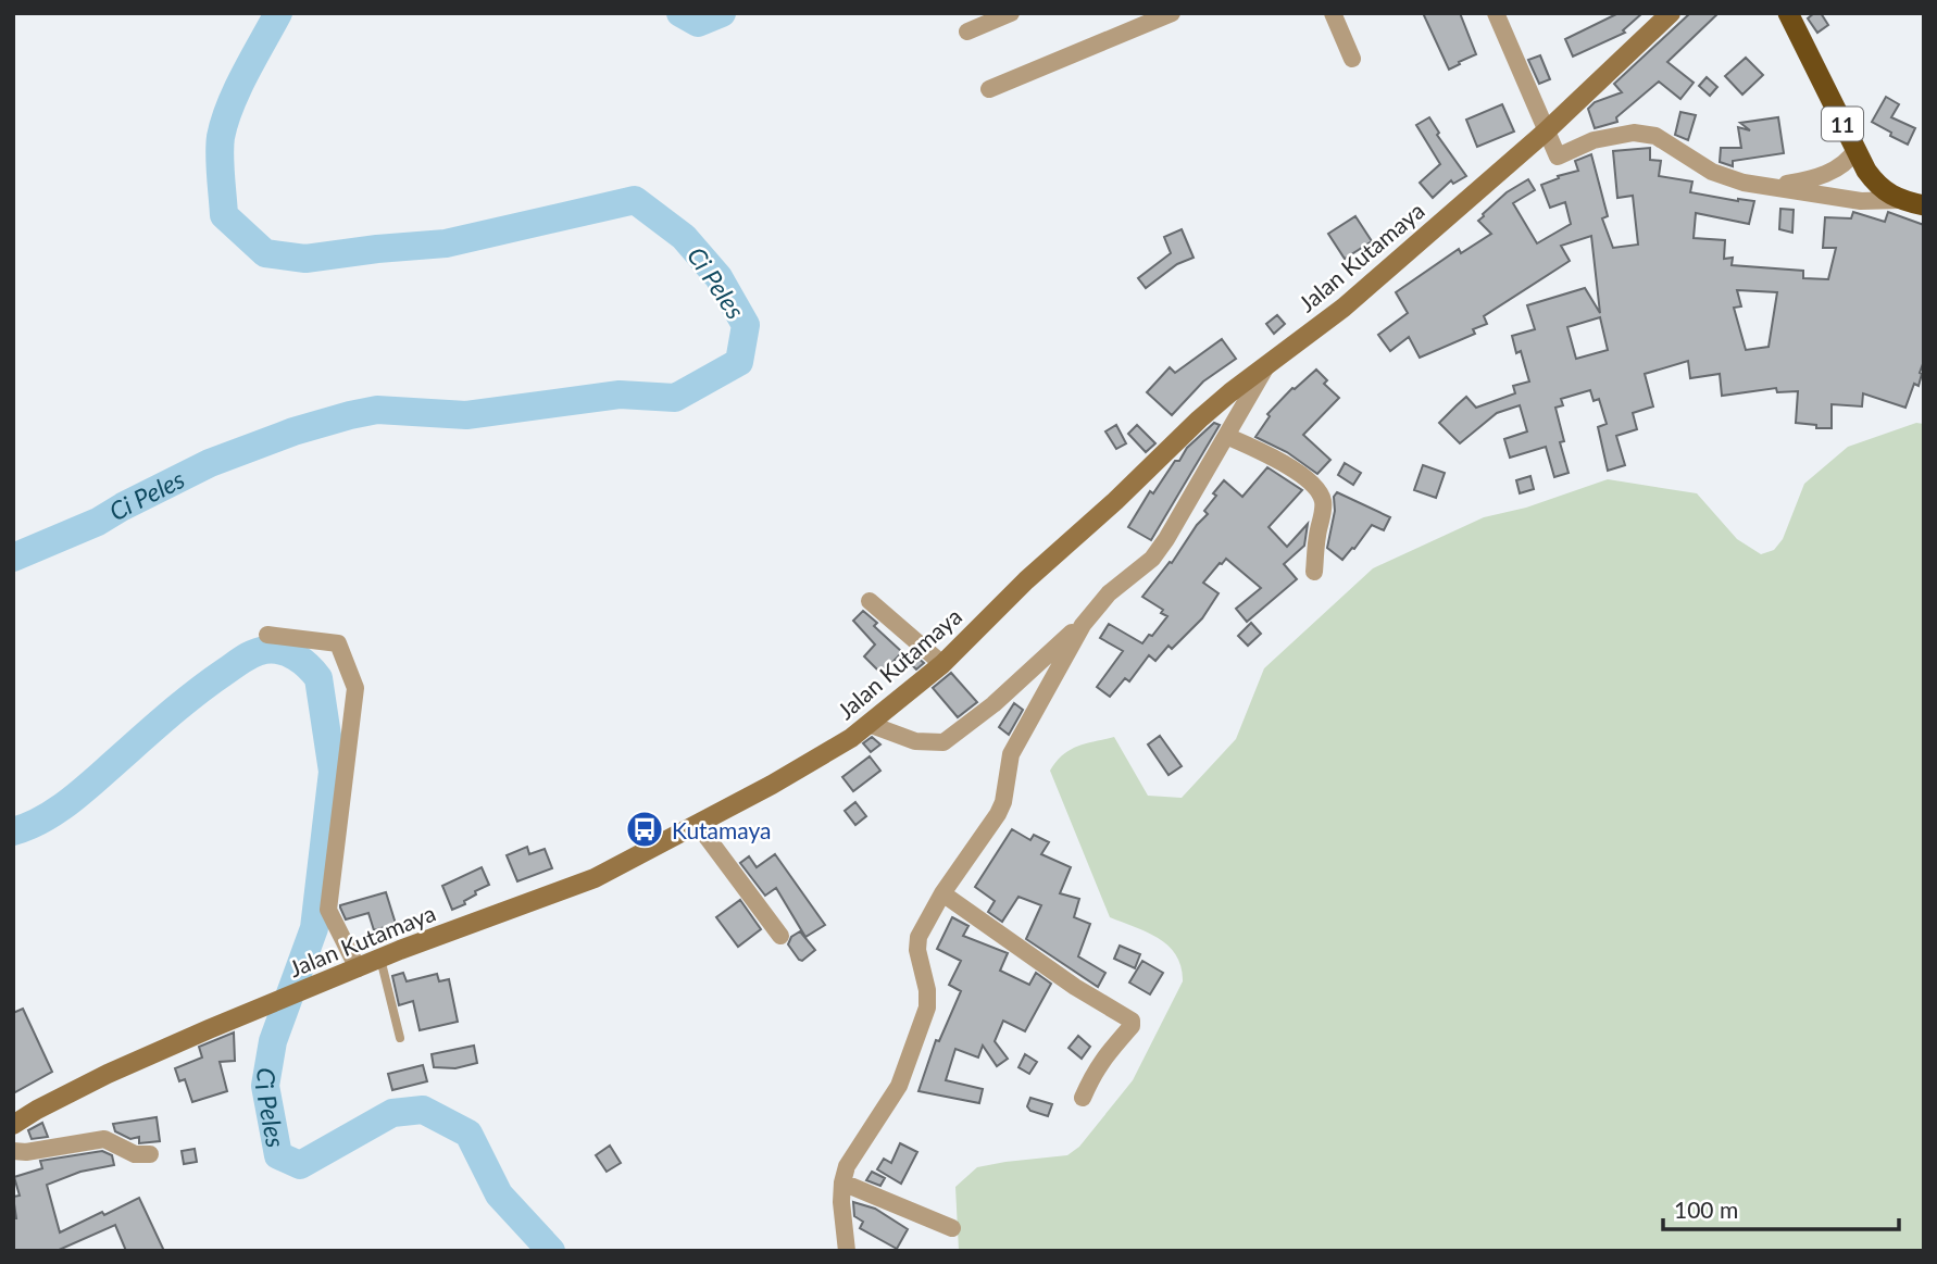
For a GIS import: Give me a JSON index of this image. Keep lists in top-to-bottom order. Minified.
{"streets":{"highway":["11"],"main road":["Jalan Kutamaya"]},"water":["Ci Peles"],"places":{"bus stop":["Kutamaya"]},"scale_bar":"100 m"}
